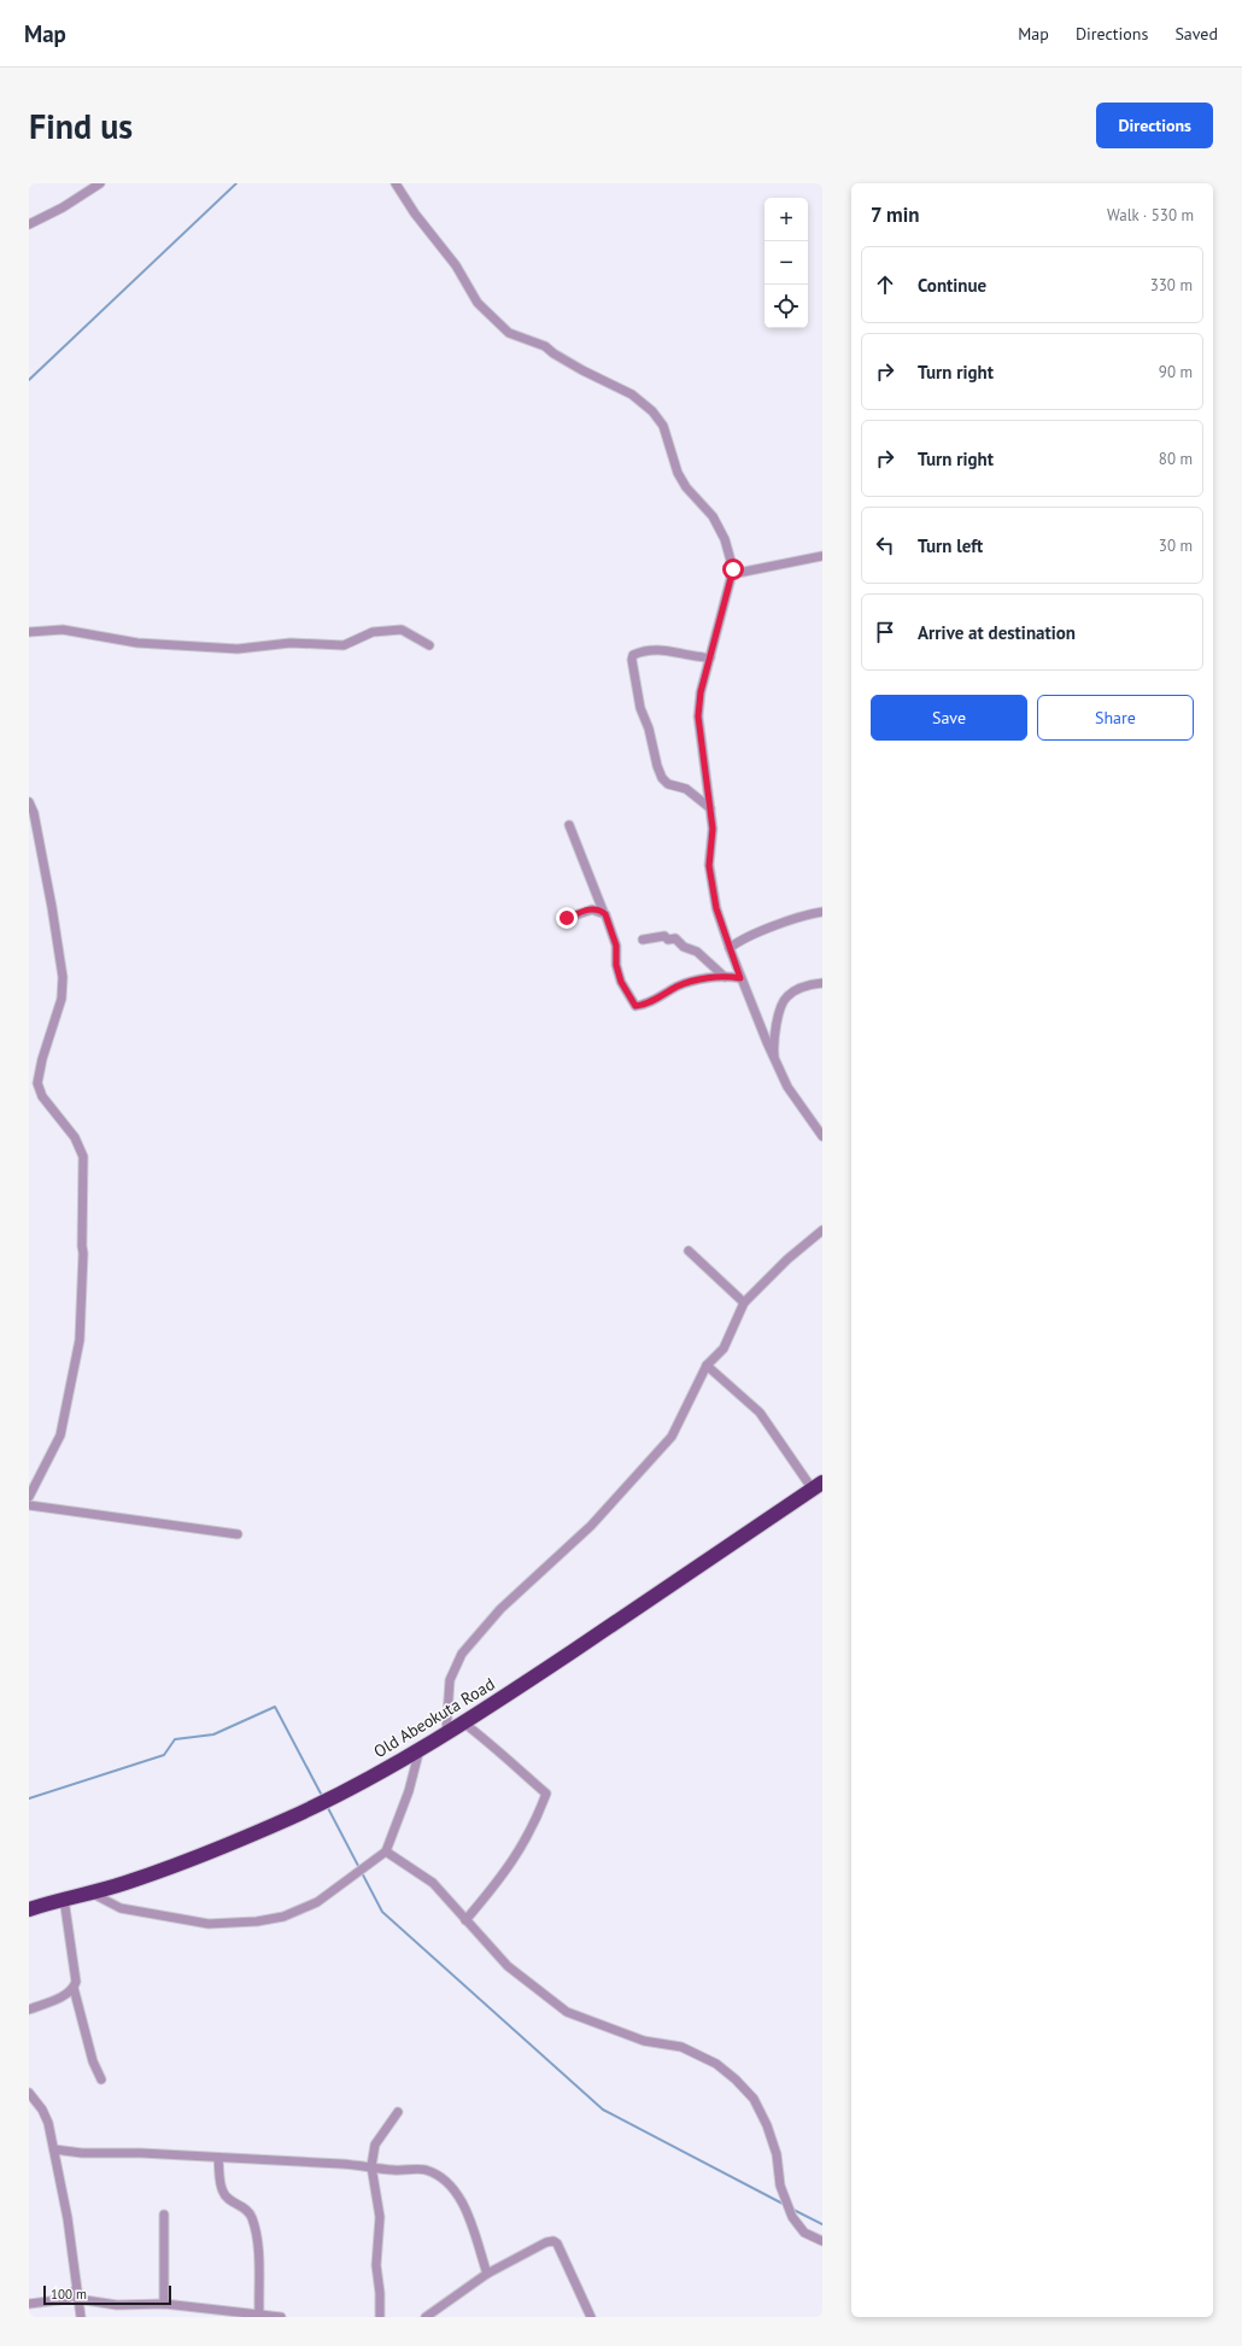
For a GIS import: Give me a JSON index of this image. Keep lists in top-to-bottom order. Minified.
{"streets":{"highway":["Old Abeokuta Road"]},"scale_bar":"100 m","page":{"header":"Map","nav":["Map","Directions","Saved"],"buttons":["Directions",["Save","Share"]],"title":"Find us","heading":["7 min","Walk · 530 m"],"map_buttons":["+","−"],"list":[["Continue","330 m"],["Turn right","90 m"],["Turn right","80 m"],["Turn left","30 m"],"Arrive at destination"],"scale":"100 m"}}
